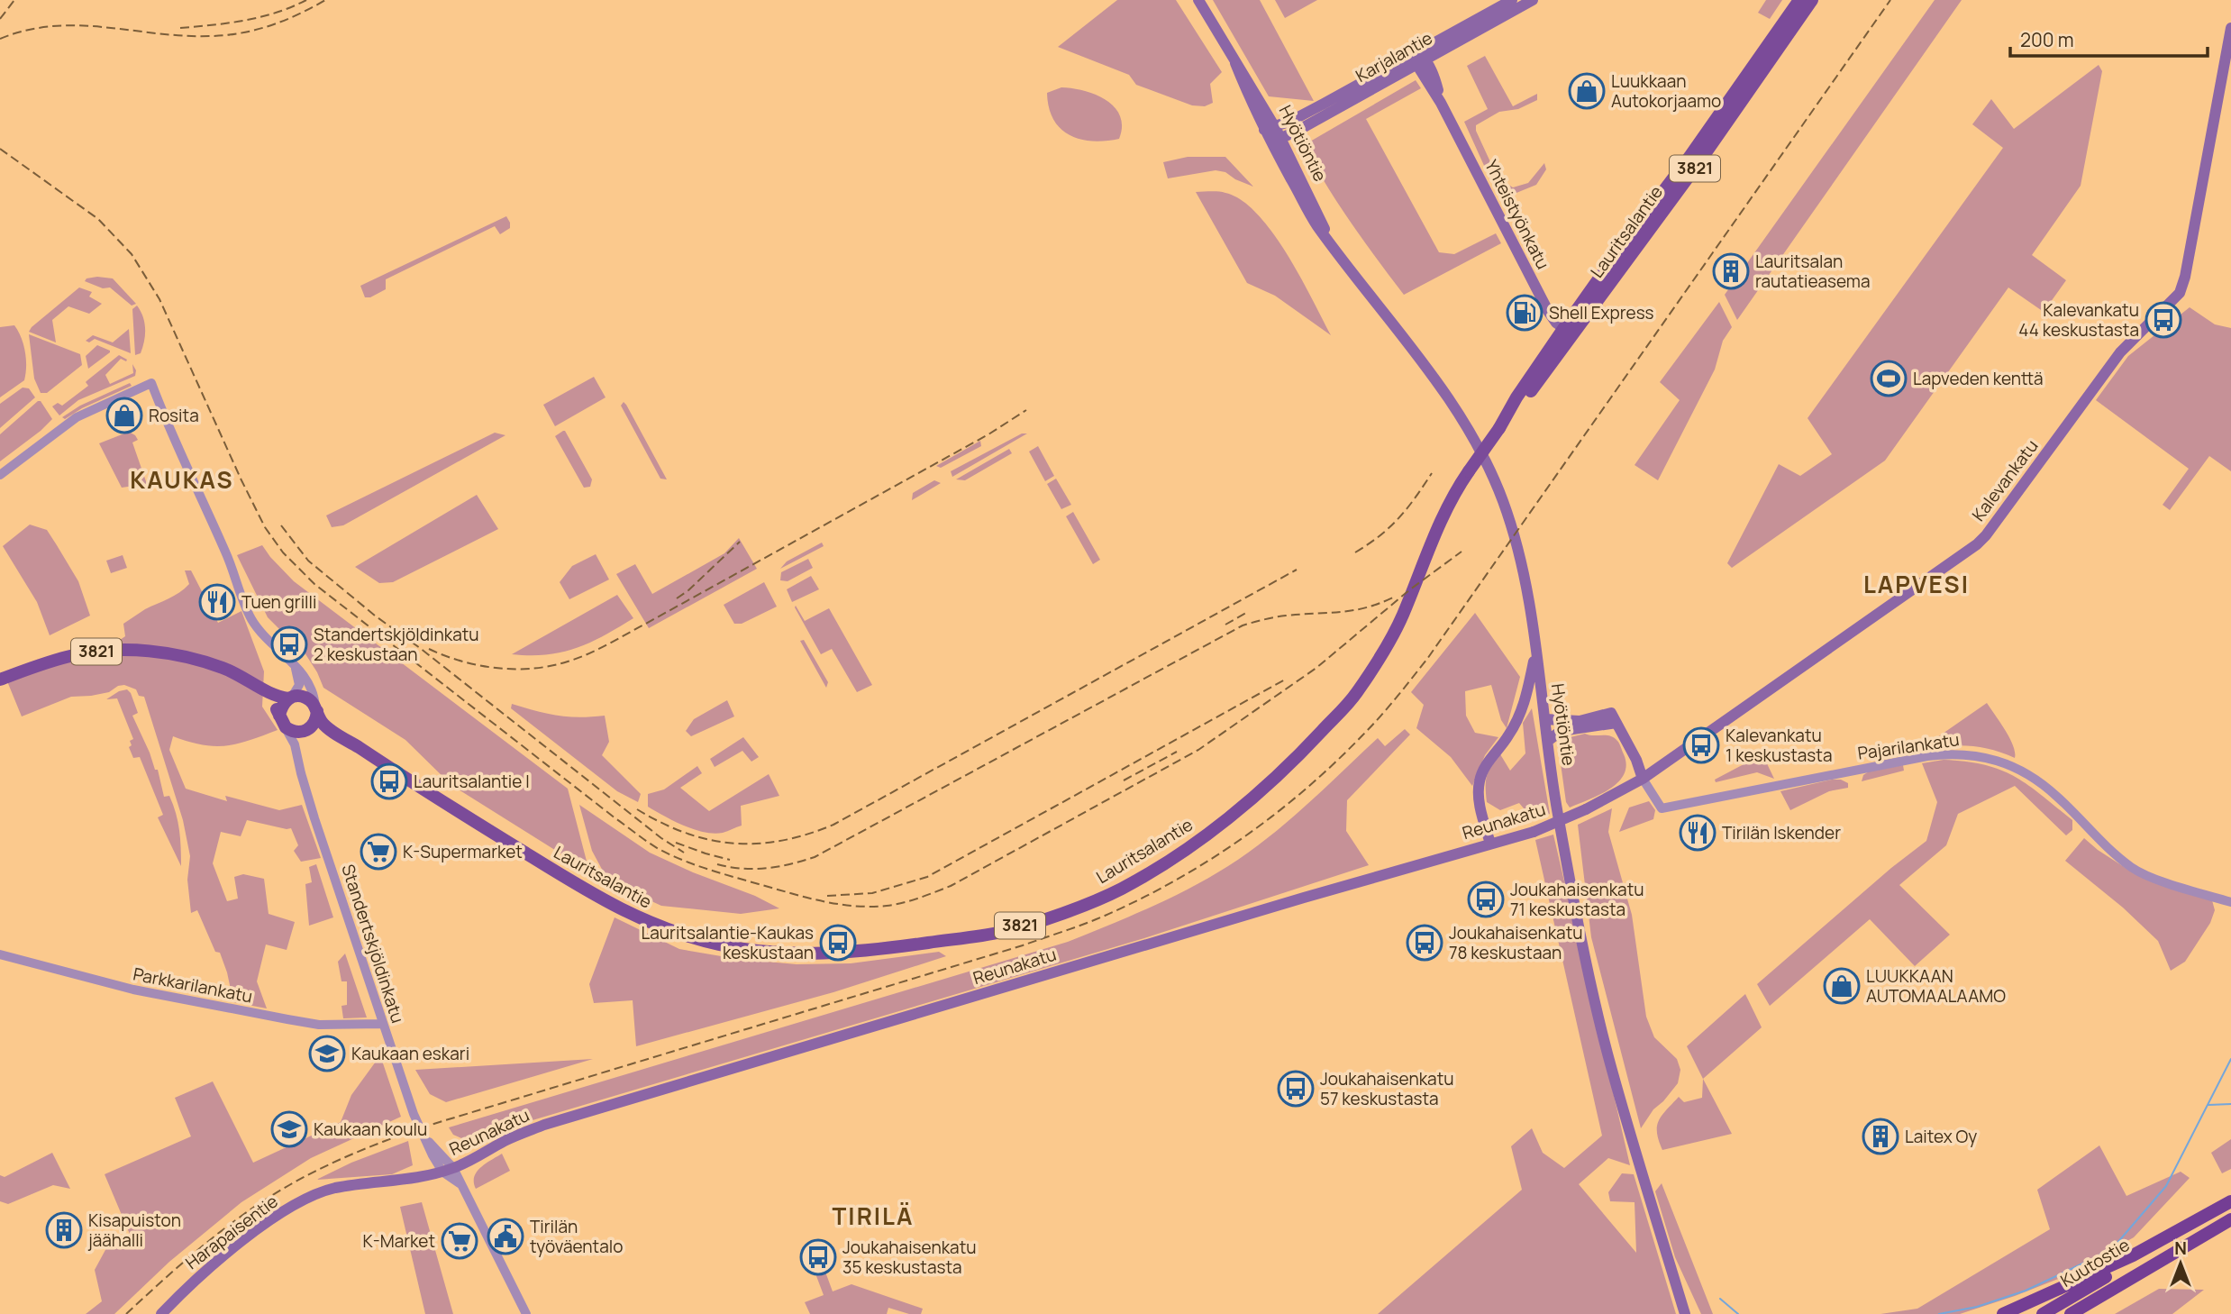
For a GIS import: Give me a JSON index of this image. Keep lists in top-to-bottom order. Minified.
{"streets":{"highway":["Kuutostie"],"main road":["Karjalantie","Hyötiöntie","3821","Yhteistyönkatu","Lauritsalantie","Kalevankatu","Reunakatu","Harapaisentie"],"street":["Pajarilankatu","Standertskjöldinkatu","Parkkarilankatu"]},"crossings":[["Karjalantie","Hyötiöntie"],["Karjalantie","Yhteistyönkatu"],["3821","Lauritsalantie"],["3821","Standertskjöldinkatu"],["Yhteistyönkatu","Lauritsalantie"],["Lauritsalantie","Standertskjöldinkatu"],["Kalevankatu","Pajarilankatu"],["Kalevankatu","Reunakatu"],["Reunakatu","Standertskjöldinkatu"],["Reunakatu","Harapaisentie"],["Standertskjöldinkatu","Parkkarilankatu"],["Standertskjöldinkatu","Harapaisentie"]],"districts":["KAUKAS","LAPVESI","TIRILÄ"],"places":{"shop":["Luukkaan Autokorjaamo","Rosita","LUUKKAAN AUTOMAALAAMO"],"building":["Lauritsalan rautatieasema","Laitex Oy","Kisapuiston jäähalli"],"fuel station":["Shell Express"],"bus stop":["Kalevankatu 44 keskustasta","Standertskjöldinkatu 2 keskustaan","Kalevankatu 1 keskustasta","Lauritsalantie I","Joukahaisenkatu 71 keskustasta","Lauritsalantie-Kaukas keskustaan","Joukahaisenkatu 78 keskustaan","Joukahaisenkatu 57 keskustasta","Joukahaisenkatu 35 keskustasta"],"sports":["Lapveden kenttä"],"restaurant":["Tuen grilli","Tirilän Iskender"],"supermarket":["K-Supermarket","K-Market"],"school or university":["Kaukaan eskari","Kaukaan koulu"],"public building":["Tirilän työväentalo"]},"scale_bar":"200 m","north":"top"}
